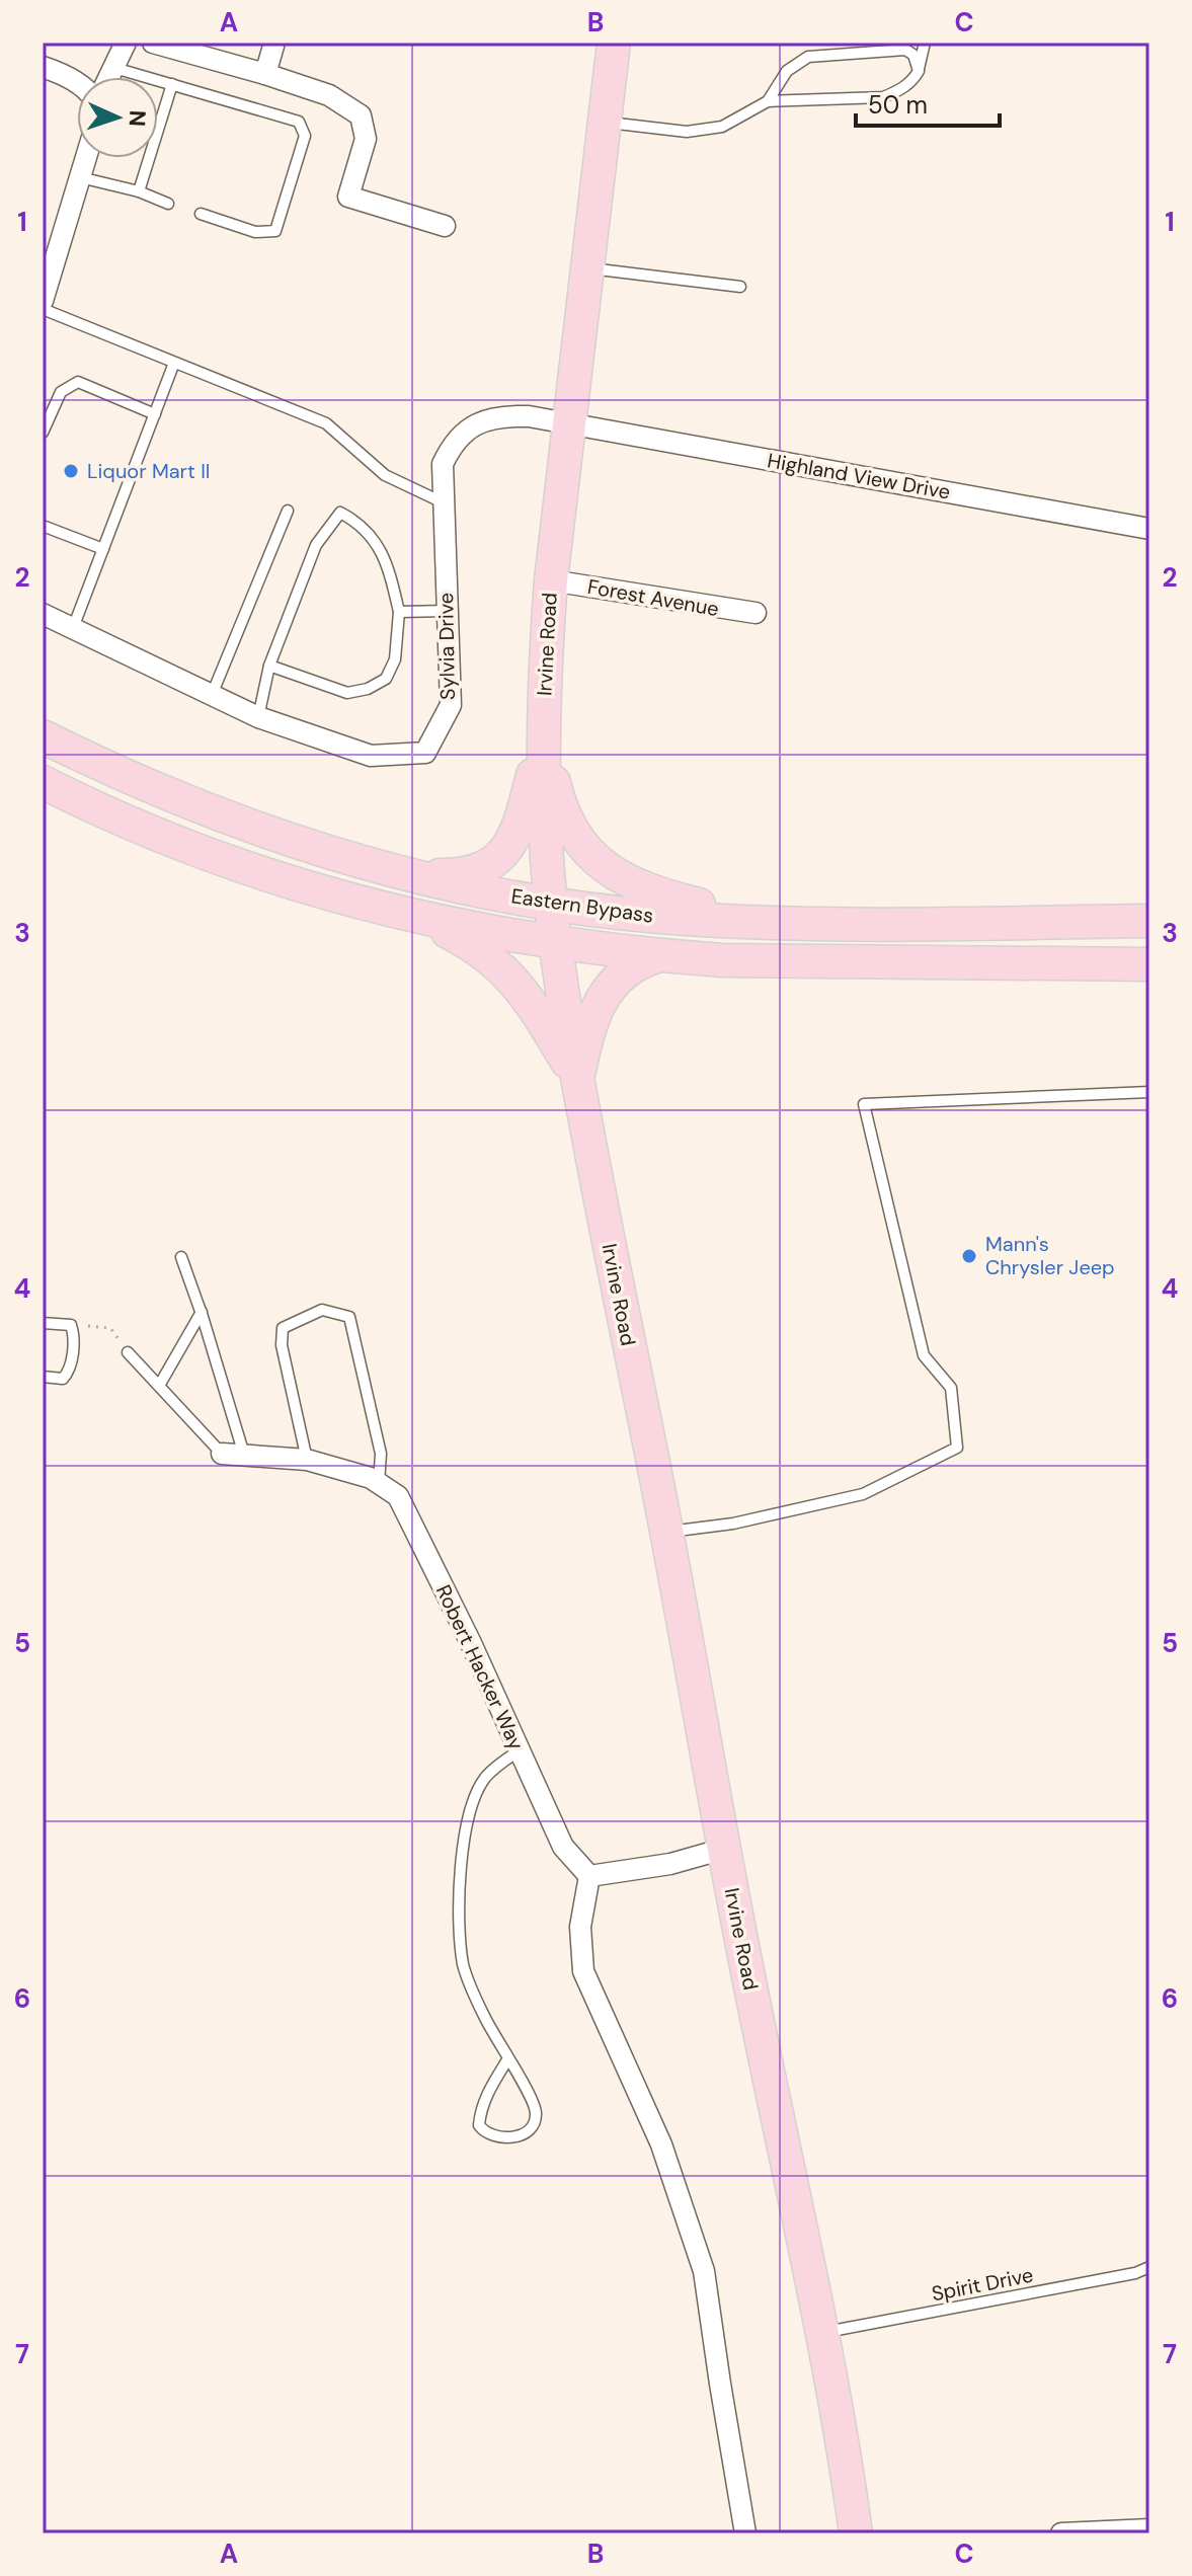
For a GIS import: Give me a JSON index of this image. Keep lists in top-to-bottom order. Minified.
{"streets":{"main road":["Irvine Road","Eastern Bypass"],"street":["Highland View Drive","Forest Avenue","Sylvia Drive","Robert Hacker Way"],"lane":["Spirit Drive"]},"crossings":[["Highland View Drive","Irvine Road"],["Highland View Drive","Sylvia Drive"],["Forest Avenue","Irvine Road"],["Irvine Road","Sylvia Drive"],["Irvine Road","Eastern Bypass"],["Irvine Road","Spirit Drive"]],"places":["Liquor Mart II","Mann's Chrysler Jeep"],"scale_bar":"50 m","north":"right","grid":{"columns":["A","B","C"],"rows":["1","2","3","4","5","6","7"]}}
